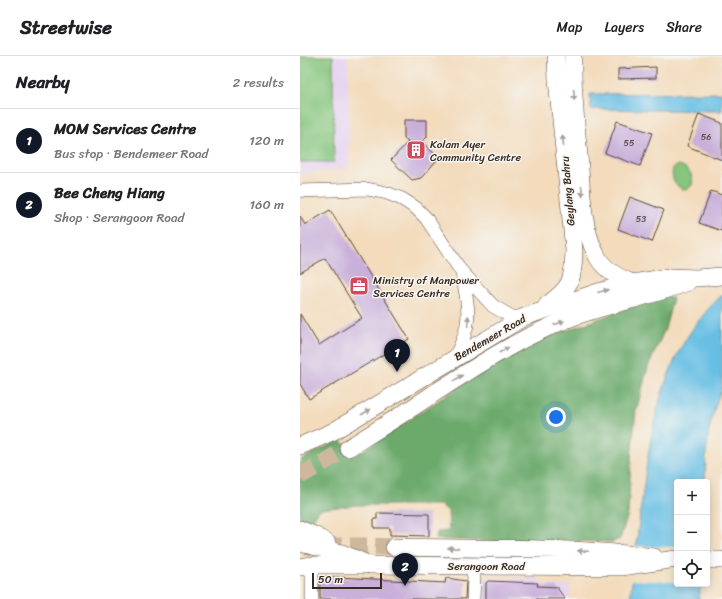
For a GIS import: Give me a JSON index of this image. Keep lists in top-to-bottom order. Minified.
{"streets":{"main road":["Geylang Bahru","Bendemeer Road","Serangoon Road"]},"crossings":[["Geylang Bahru","Bendemeer Road"]],"one_way":["Bendemeer Road"],"places":{"building":["Kolam Ayer Community Centre"],"office":["Ministry of Manpower Services Centre"]},"house_numbers":["56","55","53"],"scale_bar":"50 m","page":{"header":"Streetwise","nav":["Map","Layers","Share"],"heading":["Nearby","2 results"],"list":[{"mark":"1","name":"MOM Services Centre","note":"Bus stop · Bendemeer Road","value":"120 m"},{"mark":"2","name":"Bee Cheng Hiang","note":"Shop · Serangoon Road","value":"160 m"}],"pins":["1","2"],"map_buttons":["+","−"],"scale":"50 m"}}
